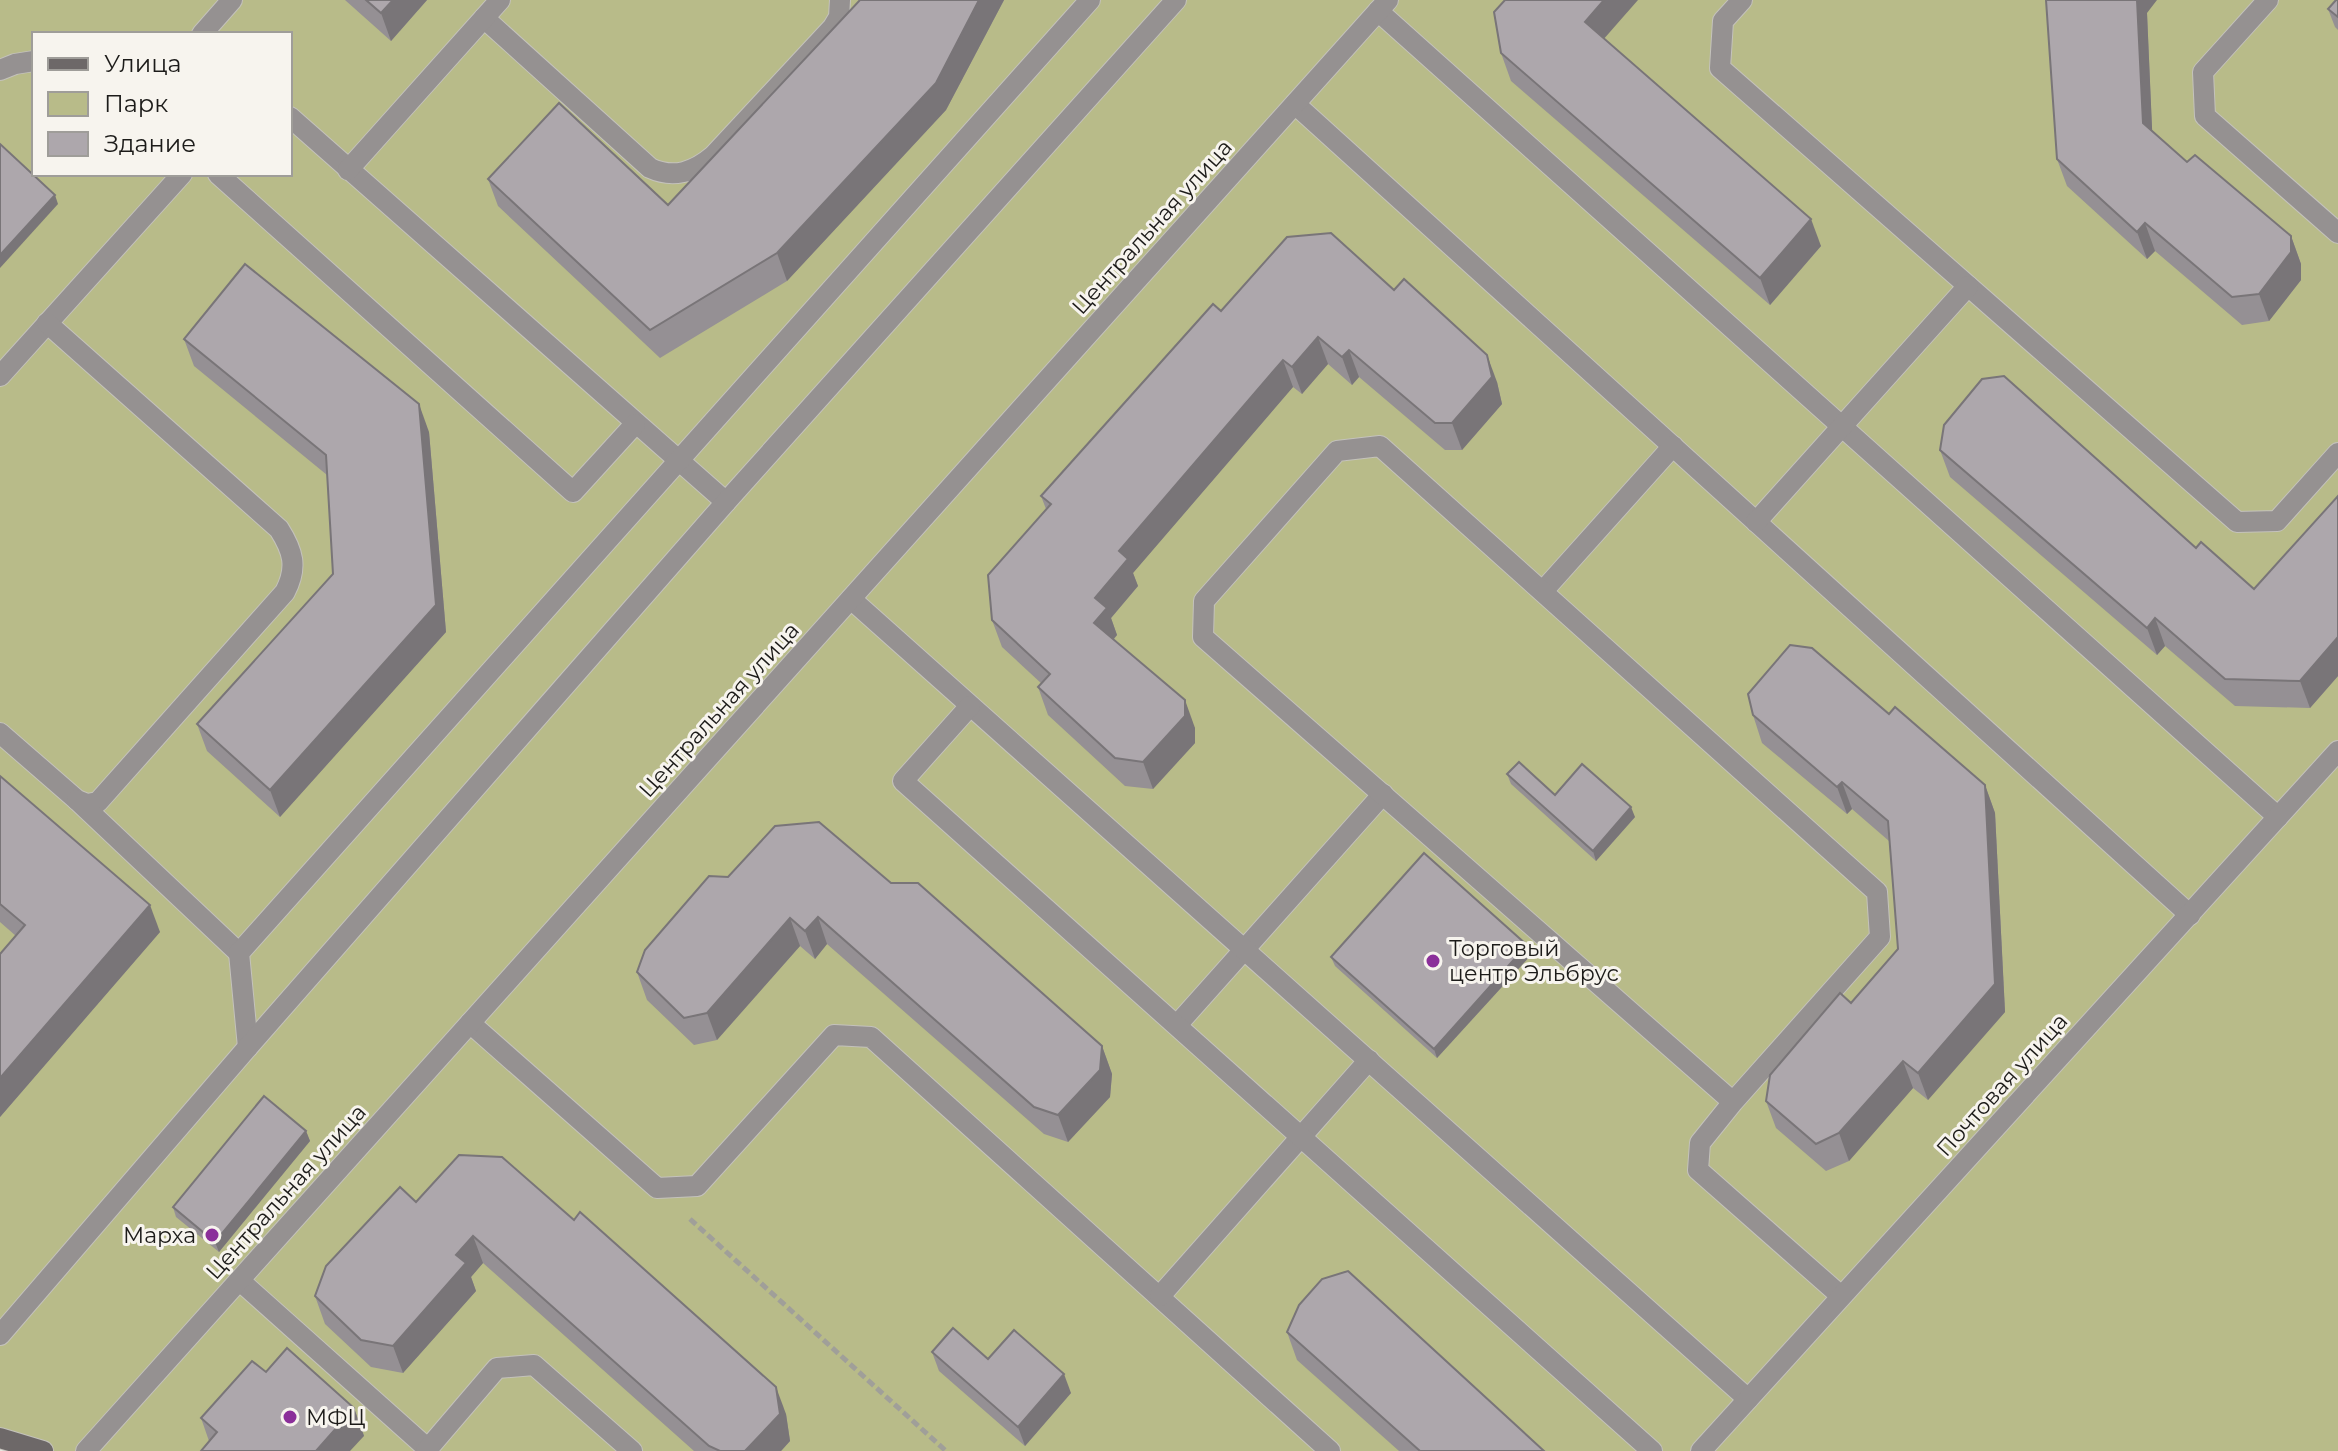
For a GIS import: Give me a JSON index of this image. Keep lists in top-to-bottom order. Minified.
{"streets":{"street":["Центральная улица","Почтовая улица"]},"places":["Торговый центр Эльбрус","Марха","МФЦ"],"legend":["Улица","Парк","Здание"]}
